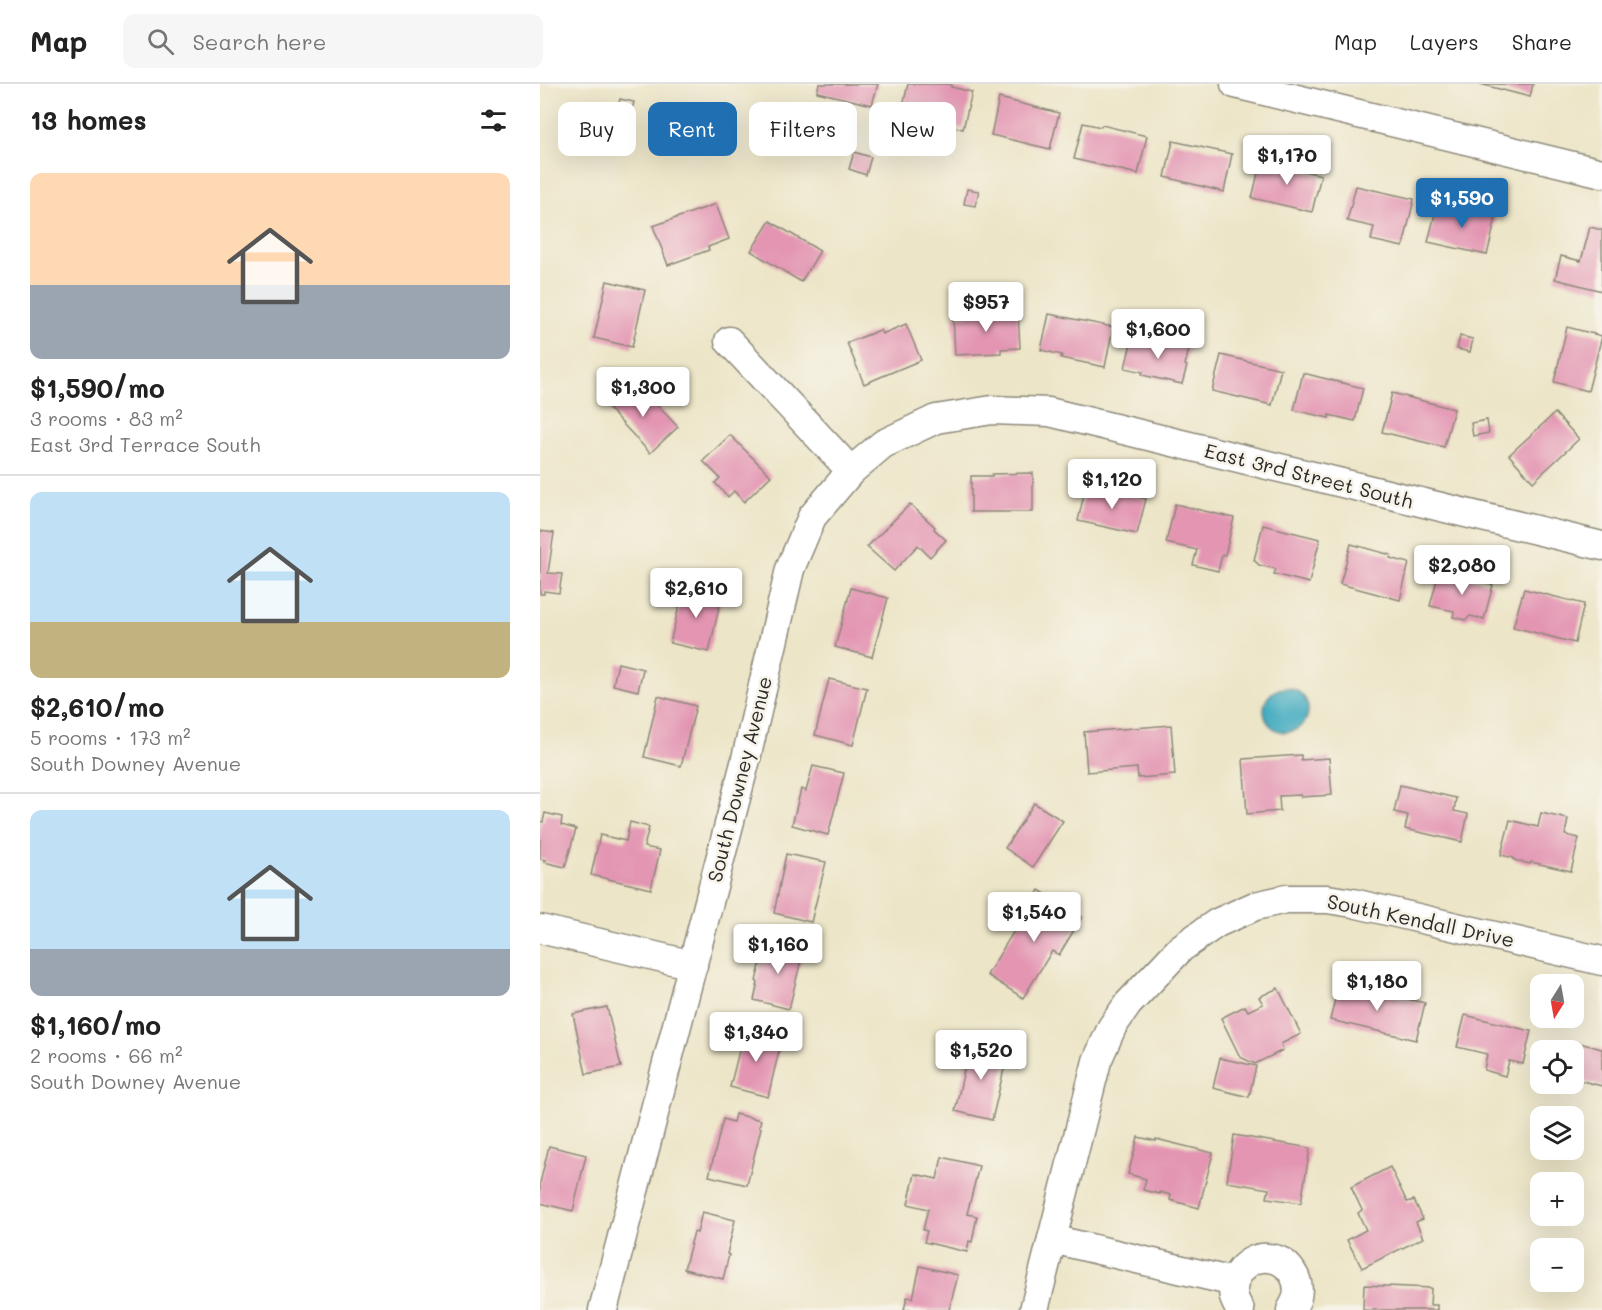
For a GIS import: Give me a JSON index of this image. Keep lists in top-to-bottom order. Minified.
{"streets":{"street":["East 3rd Street South","South Downey Avenue","South Kendall Drive"]},"crossings":[["East 3rd Street South","South Downey Avenue"]],"north":"bottom","page":{"header":"Map","search":"Search here","nav":["Map","Layers","Share"],"heading":"13 homes","chip":["Buy","Rent","Filters","New"],"price":["$1,170","$1,590","$957","$1,600","$1,300","$1,120","$2,080","$2,610","$1,540","$1,160","$1,180","$1,340","$1,520"],"list":[{"name":"$1,590/mo","note":"3 rooms · 83 m² · East 3rd Terrace South"},{"name":"$2,610/mo","note":"5 rooms · 173 m² · South Downey Avenue"},{"name":"$1,160/mo","note":"2 rooms · 66 m² · South Downey Avenue"}],"map_buttons":["+","−"]}}
